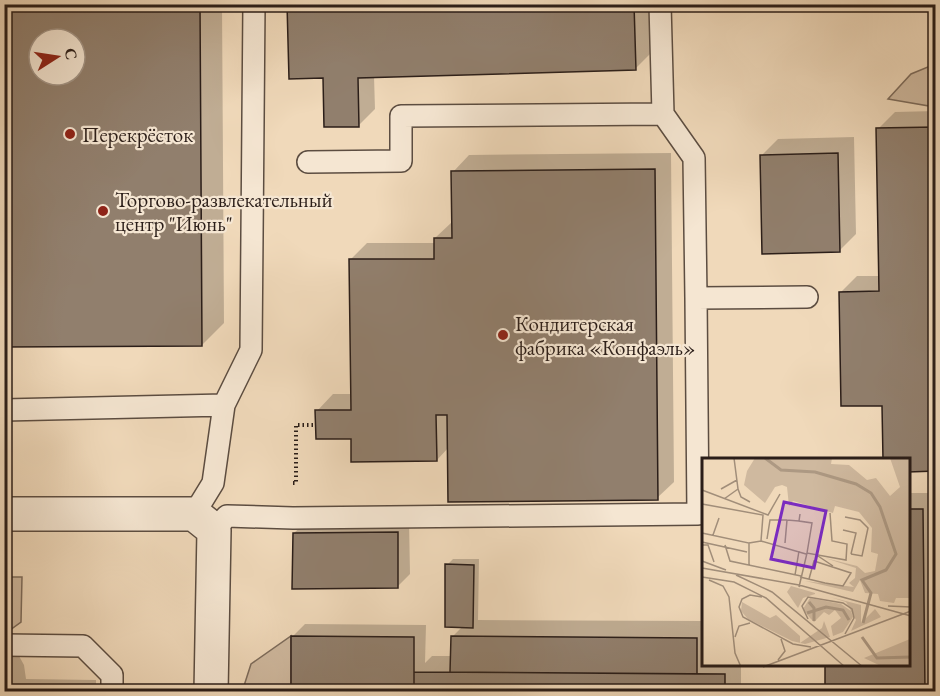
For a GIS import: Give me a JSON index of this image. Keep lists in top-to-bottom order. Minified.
{"places":["Перекрёсток","Торгово-развлекательный центр \"Июнь\"","Кондитерская фабрика «Конфаэль»"],"north":"right"}
